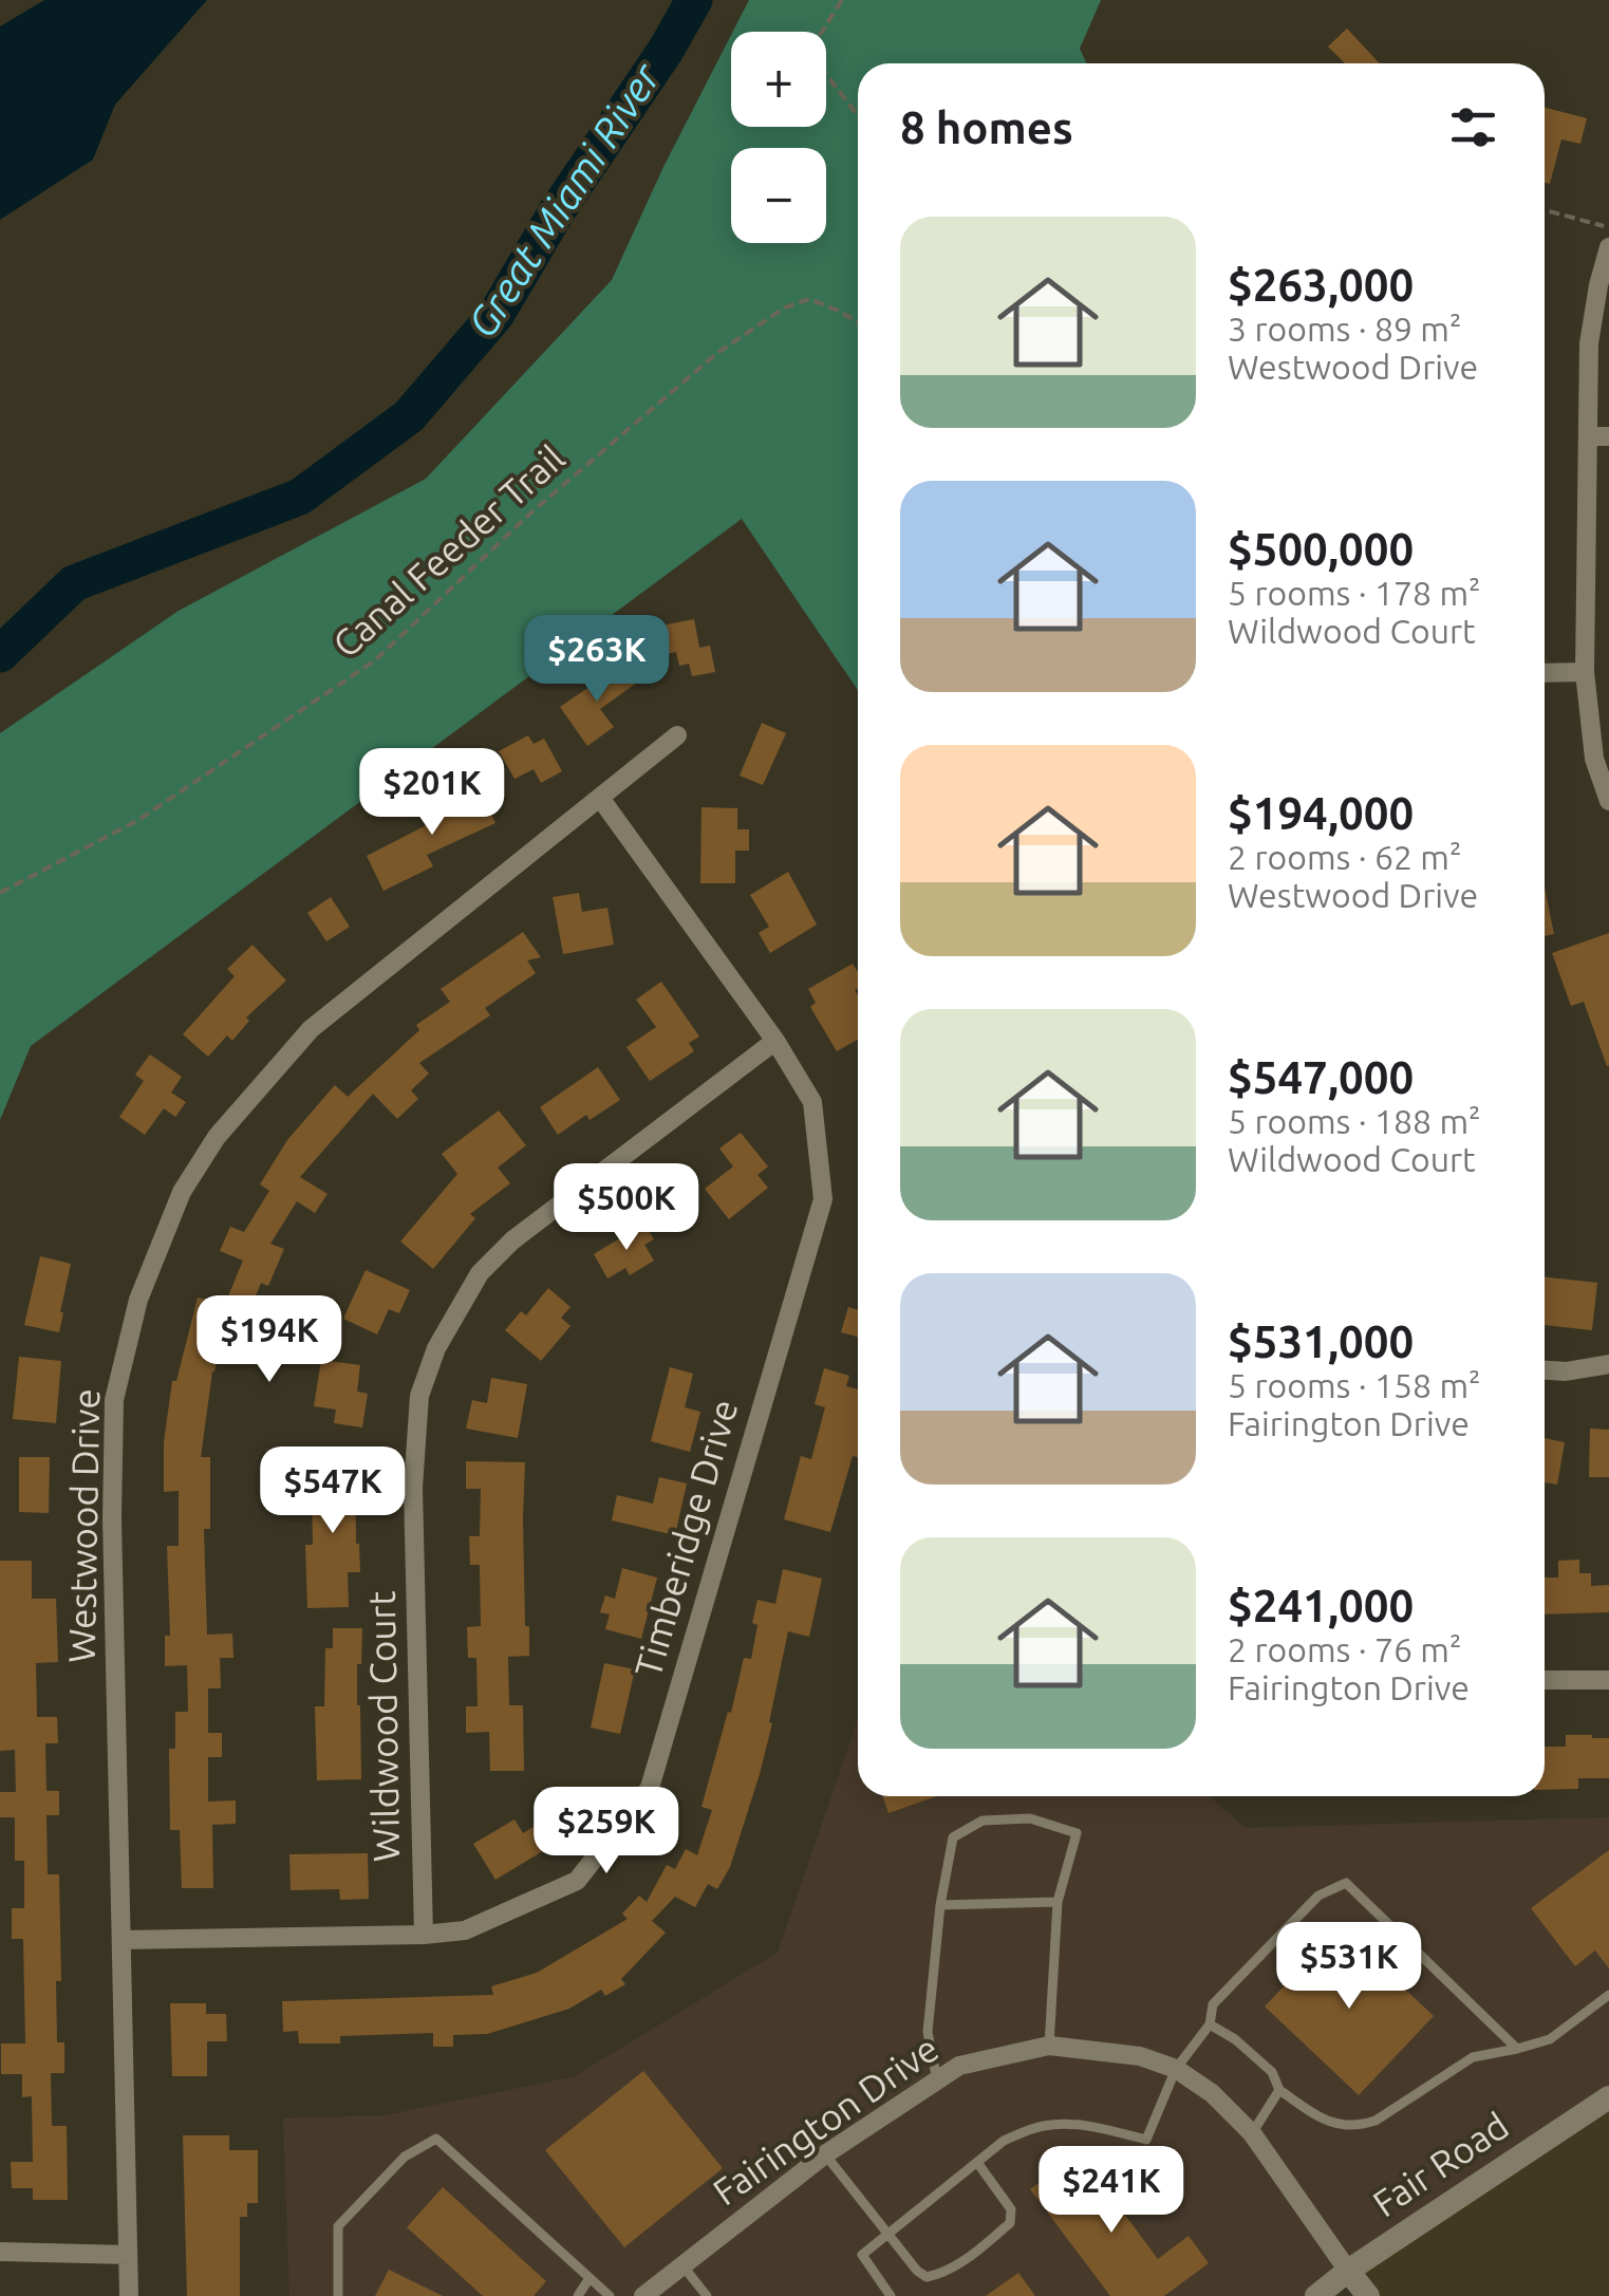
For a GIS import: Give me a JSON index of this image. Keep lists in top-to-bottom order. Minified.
{"streets":{"main road":["Fair Road"],"street":["Westwood Drive","Timberidge Drive","Wildwood Court","Fairington Drive"],"path":["Canal Feeder Trail"]},"crossings":[["Westwood Drive","Timberidge Drive"],["Timberidge Drive","Wildwood Court"],["Fairington Drive","Fair Road"]],"water":["Great Miami River"],"page":{"map_buttons":["+","−"],"heading":"8 homes","list":[{"name":"$263,000","note":"3 rooms · 89 m² · Westwood Drive"},{"name":"$500,000","note":"5 rooms · 178 m² · Wildwood Court"},{"name":"$194,000","note":"2 rooms · 62 m² · Westwood Drive"},{"name":"$547,000","note":"5 rooms · 188 m² · Wildwood Court"},{"name":"$531,000","note":"5 rooms · 158 m² · Fairington Drive"},{"name":"$241,000","note":"2 rooms · 76 m² · Fairington Drive"}],"price":["$263K","$201K","$500K","$194K","$547K","$259K","$531K","$241K"]}}
